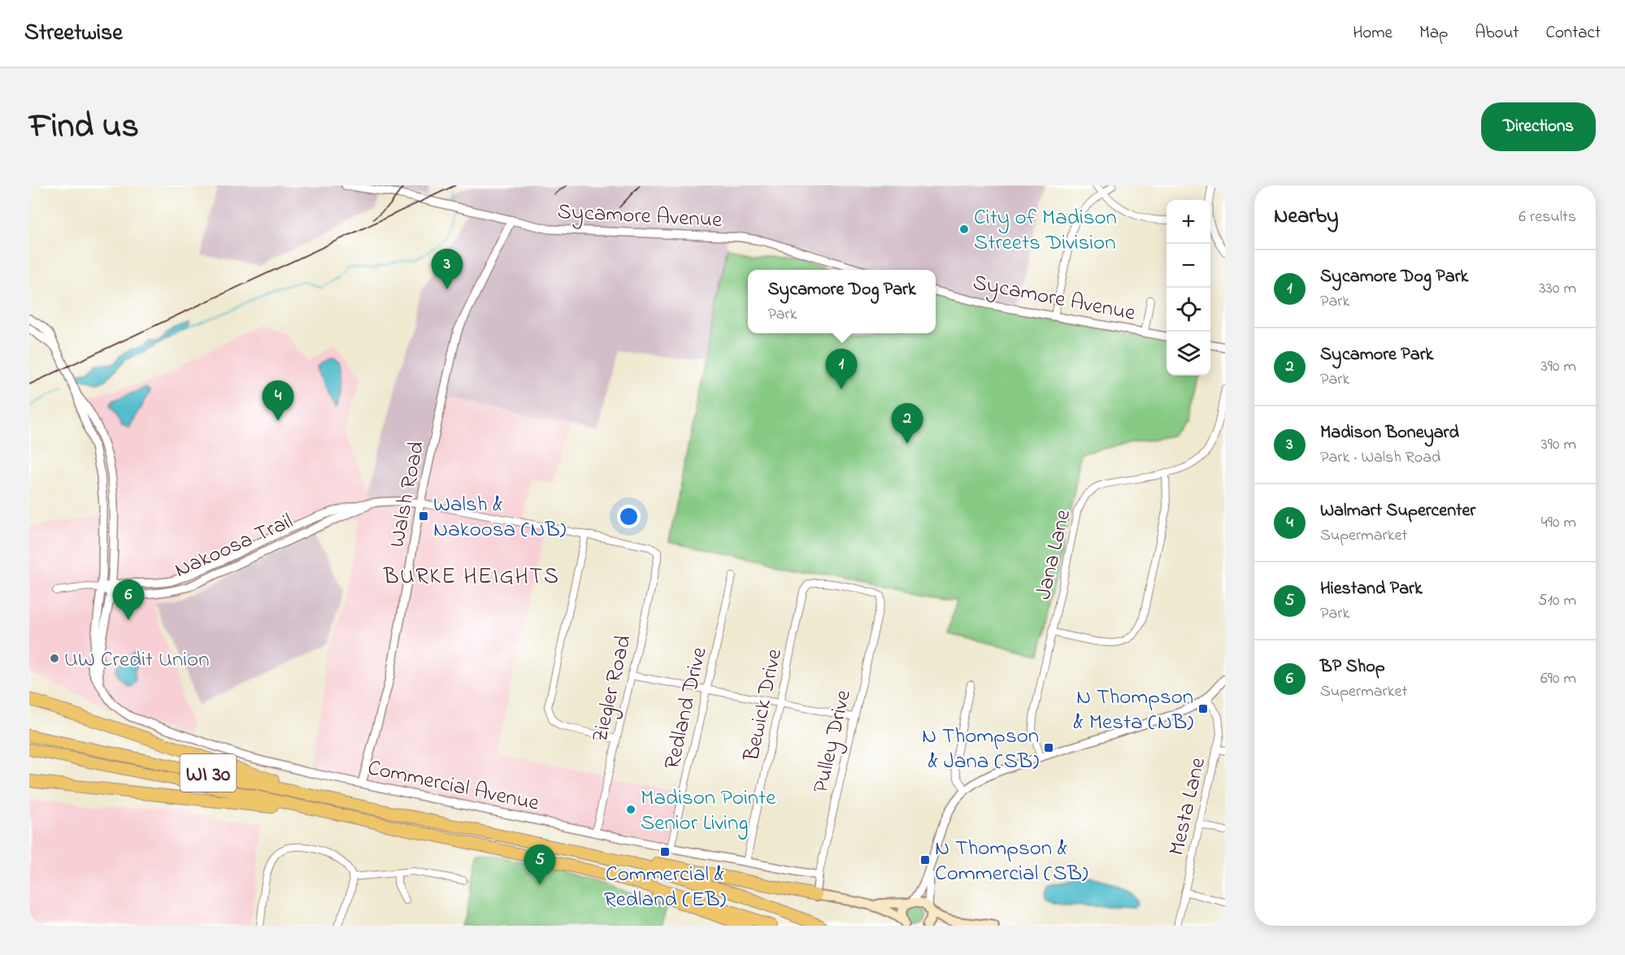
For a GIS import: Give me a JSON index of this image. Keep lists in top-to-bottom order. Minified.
{"streets":{"highway":["WI 30"],"street":["Sycamore Avenue","Walsh Road","Nakoosa Trail","Jana Lane","Ziegler Road","Bewick Drive","Redland Drive","Pulley Drive","Commercial Avenue","Mesta Lane"]},"crossings":[["Sycamore Avenue","Walsh Road"],["Walsh Road","Nakoosa Trail"],["Walsh Road","Commercial Avenue"],["Nakoosa Trail","Ziegler Road"],["Nakoosa Trail","Commercial Avenue"],["Ziegler Road","Commercial Avenue"],["Bewick Drive","Pulley Drive"],["Bewick Drive","Commercial Avenue"],["Redland Drive","Commercial Avenue"],["Pulley Drive","Commercial Avenue"]],"districts":["BURKE HEIGHTS"],"places":{"other":["City of Madison Streets Division","UW Credit Union","Madison Pointe Senior Living"],"transit":["Walsh & Nakoosa (NB)","N Thompson & Mesta (NB)","N Thompson & Jana (SB)","Commercial & Redland (EB)","N Thompson & Commercial (SB)"]},"page":{"header":"Streetwise","nav":["Home","Map","About","Contact"],"title":"Find us","buttons":"Directions","heading":["Nearby","6 results"],"map_buttons":["+","−"],"pins":["3","1","4","2","6","5"],"list":[{"mark":"1","name":"Sycamore Dog Park","note":"Park","value":"330 m"},{"mark":"2","name":"Sycamore Park","note":"Park","value":"390 m"},{"mark":"3","name":"Madison Boneyard","note":"Park · Walsh Road","value":"390 m"},{"mark":"4","name":"Walmart Supercenter","note":"Supermarket","value":"490 m"},{"mark":"5","name":"Hiestand Park","note":"Park","value":"510 m"},{"mark":"6","name":"BP Shop","note":"Supermarket","value":"690 m"}],"popup":["Sycamore Dog Park","Park"]}}
